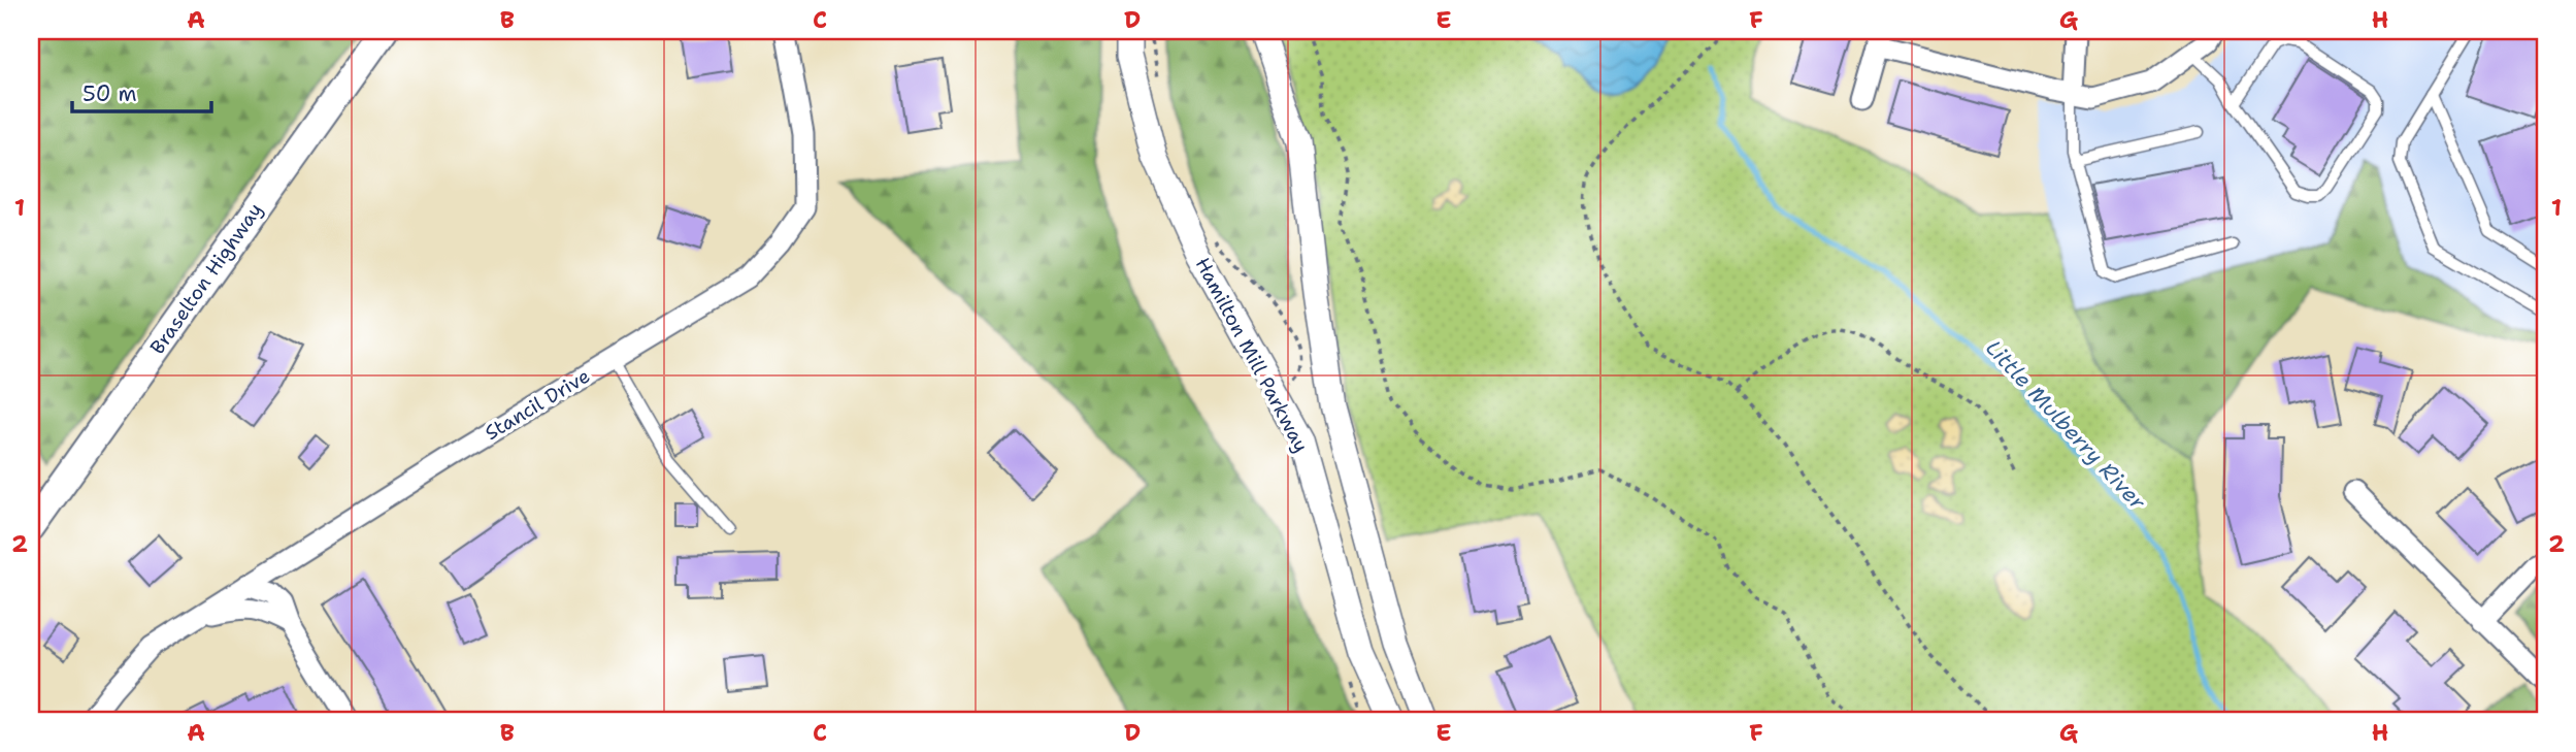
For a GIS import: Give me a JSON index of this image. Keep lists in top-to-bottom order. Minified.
{"streets":{"main road":["Braselton Highway"],"street":["Hamilton Mill Parkway","Stancil Drive"]},"water":["Little Mulberry River"],"scale_bar":"50 m","grid":{"columns":["A","B","C","D","E","F","G","H"],"rows":["1","2"]}}
